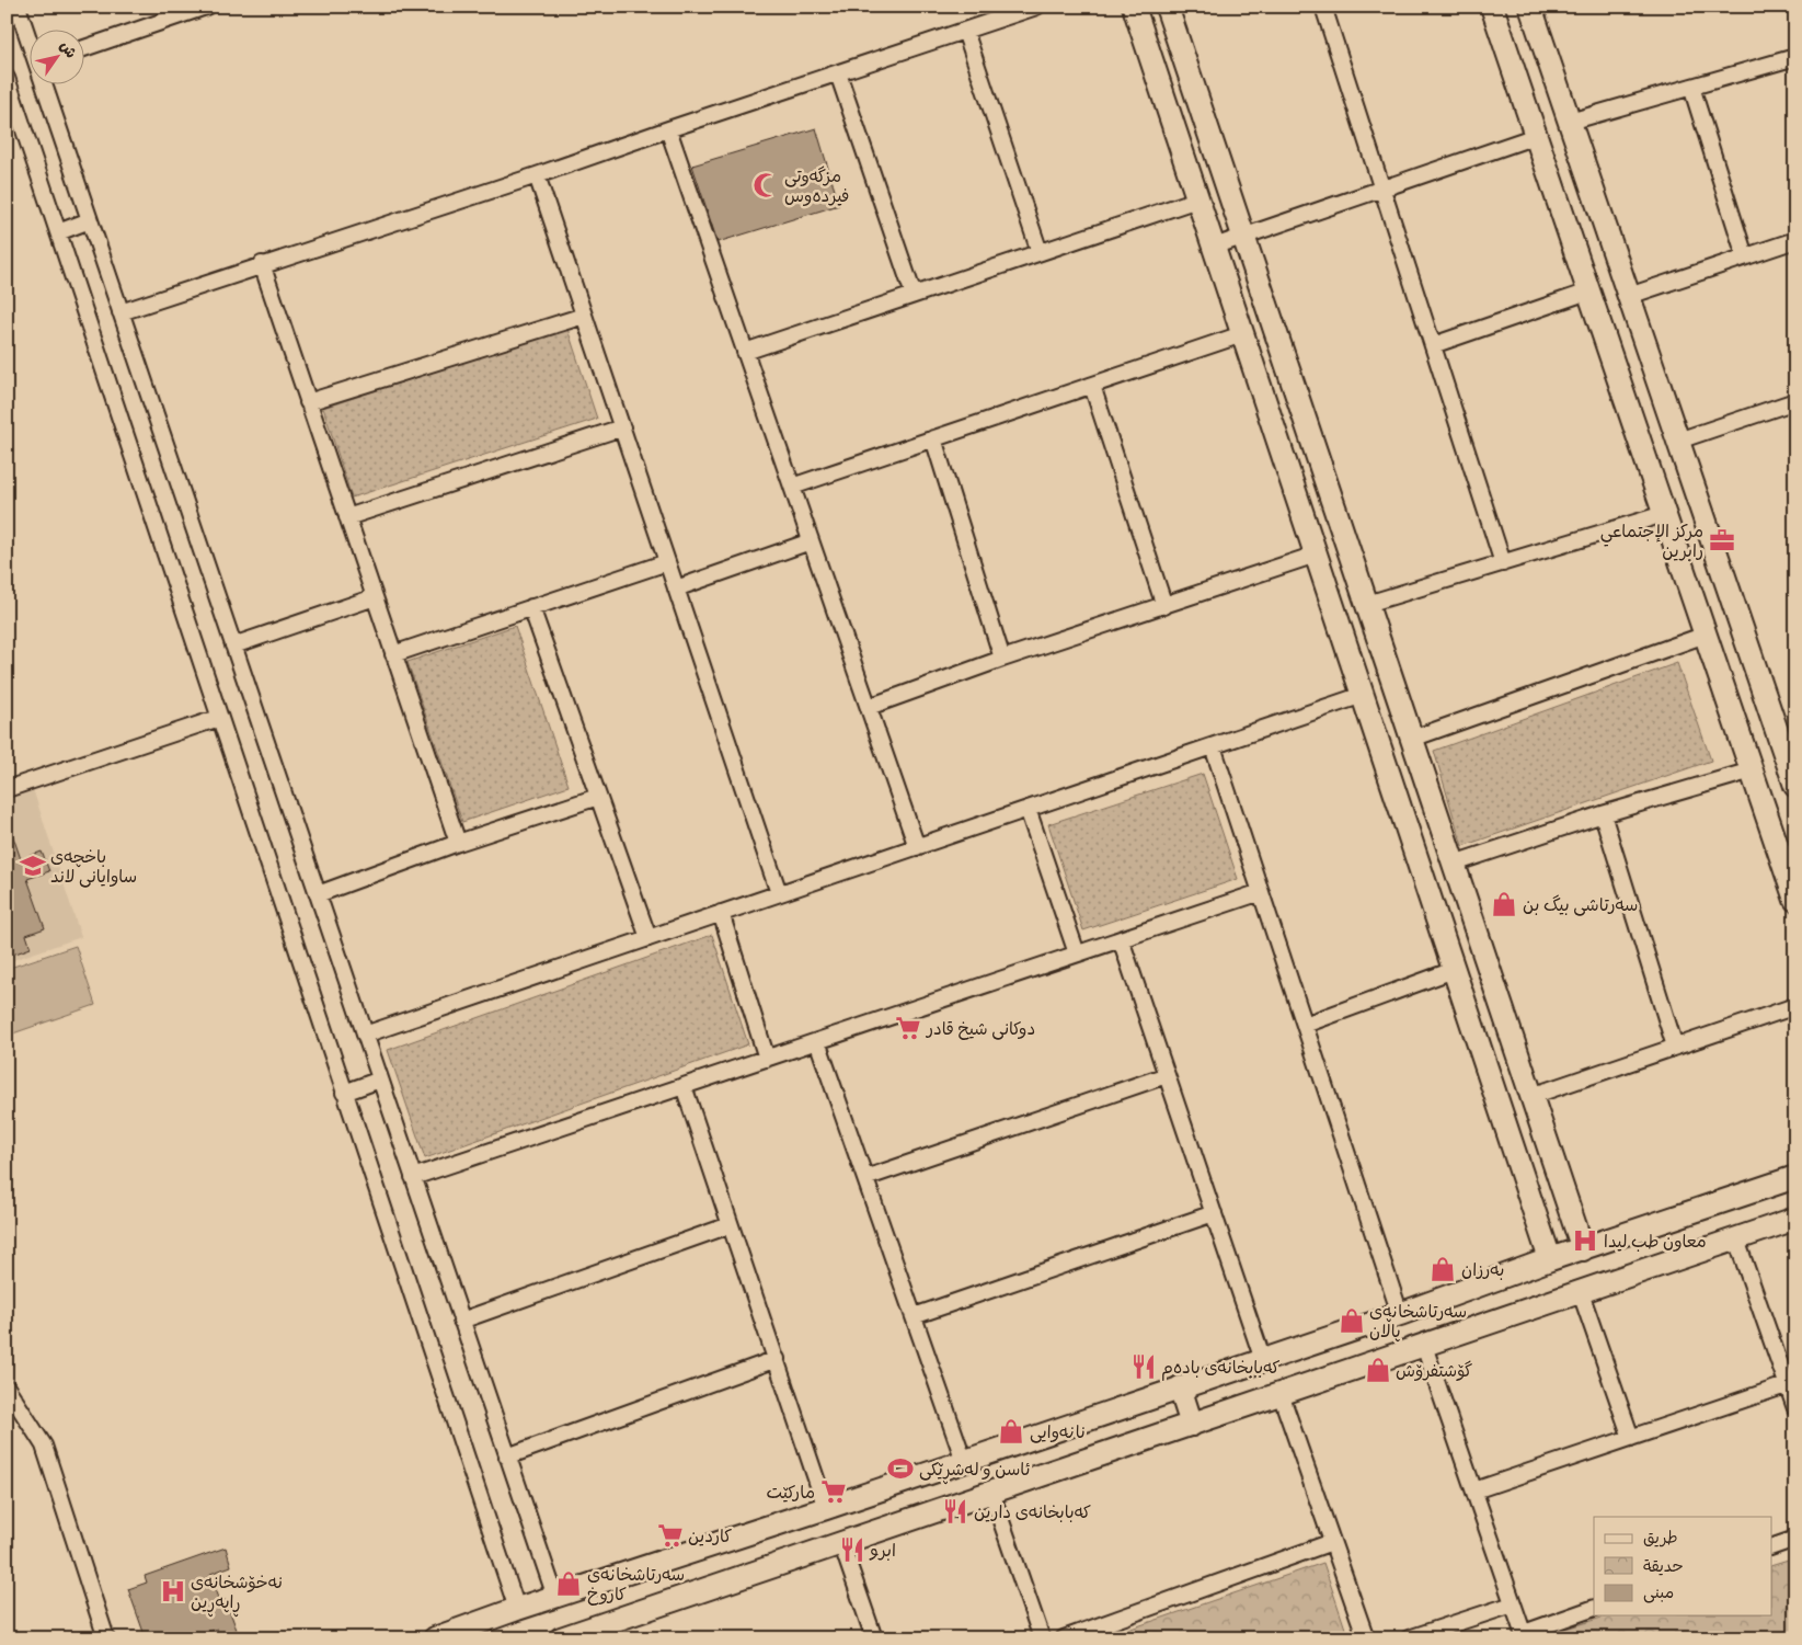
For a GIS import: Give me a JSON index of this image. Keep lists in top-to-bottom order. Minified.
{"places":{"mosque":["مزگە‌وتی فیردە‌وس"],"office":["مركز الإجتماعي رابرين"],"school or university":["باخچەی ساوایانی لاند"],"shop":["سەرتاشی بیگ بن","بەرزان","سەرتاشخانەی پاڵان","گۆشتفرۆش","نانەوایی","سەرتاشخانەی کاروخ"],"supermarket":["دوکانی شیخ قادر","مارکێت","كاردين"],"hospital":["معاون طب لیدا","نەخۆشخانەی ڕاپەڕین"],"restaurant":["کەبابخانەی بادەم","کەبابخانەی دارین","ابرو"],"sports":["ئاسن و لەشڕێکی"]},"legend":["طريق","حديقة","مبنى"],"north":"top right"}
